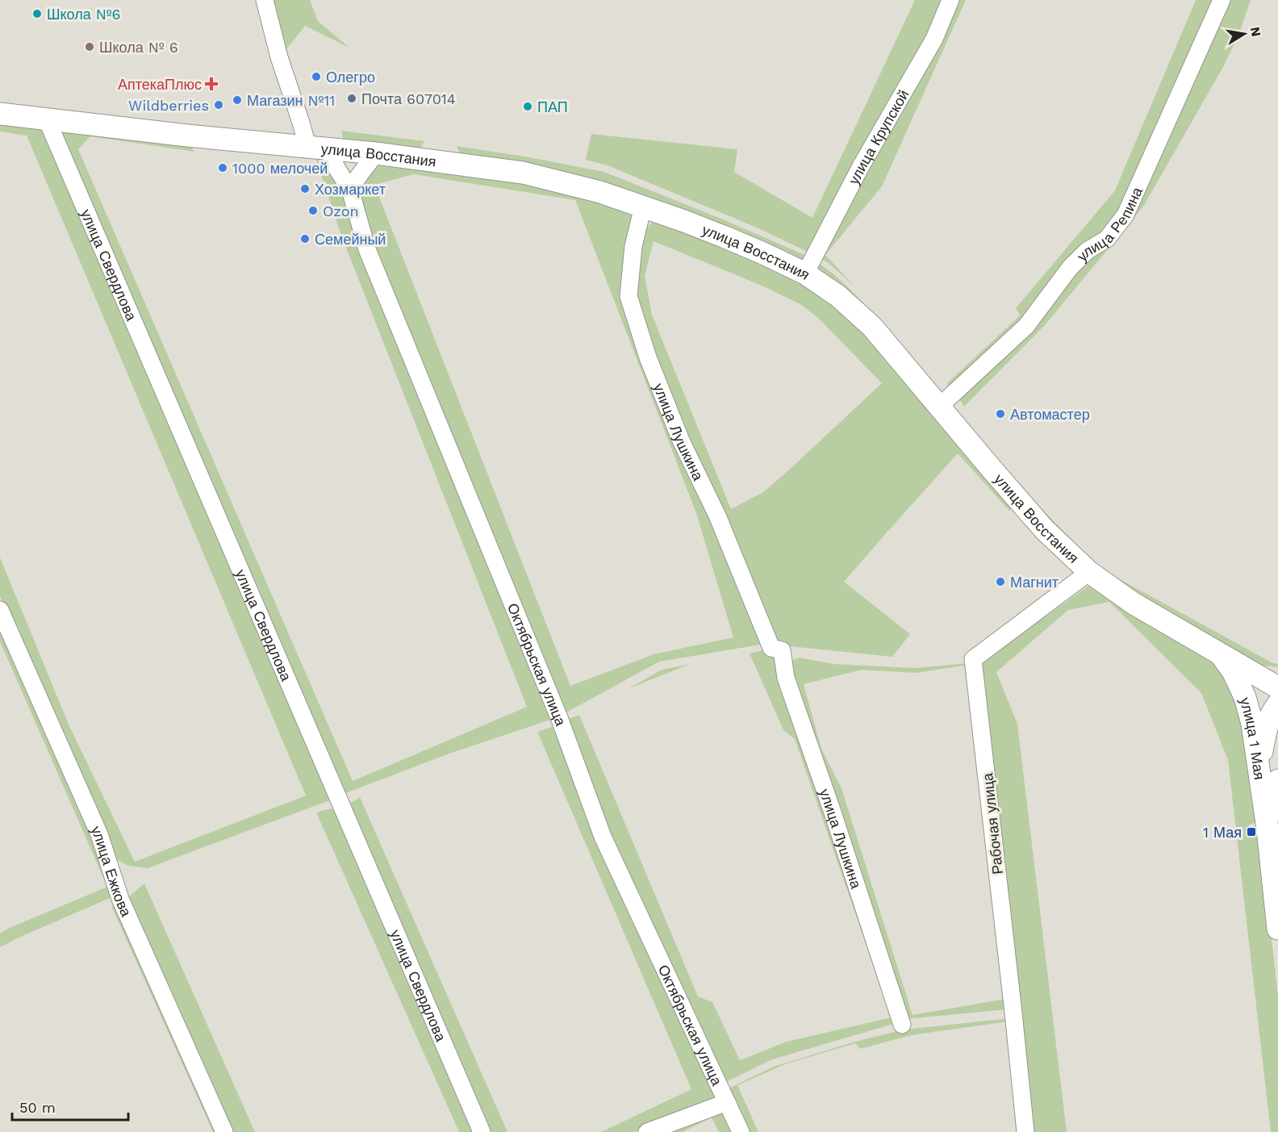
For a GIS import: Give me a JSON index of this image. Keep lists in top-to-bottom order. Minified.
{"streets":{"main road":["улица Восстания","улица 1 Мая"],"street":["улица Крупской","улица Репина","улица Свердлова","улица Лушкина","Октябрьская улица","Рабочая улица","улица Ежкова"]},"crossings":[["улица Крупской","улица Восстания"],["улица Восстания","улица Репина"],["улица Восстания","улица Свердлова"],["улица Восстания","улица Лушкина"],["улица Восстания","Октябрьская улица"],["улица Восстания","улица 1 Мая"],["улица Восстания","Рабочая улица"]],"places":{"other":["Школа №6","Школа № 6","Олегро","Почта 607014","Магазин №11","Wildberries","ПАП","1000 мелочей","Хозмаркет","Ozon","Семейный","Автомастер","Магнит"],"health":["АптекаПлюс"],"transit":["1 Мая"]},"scale_bar":"50 m","north":"right"}
